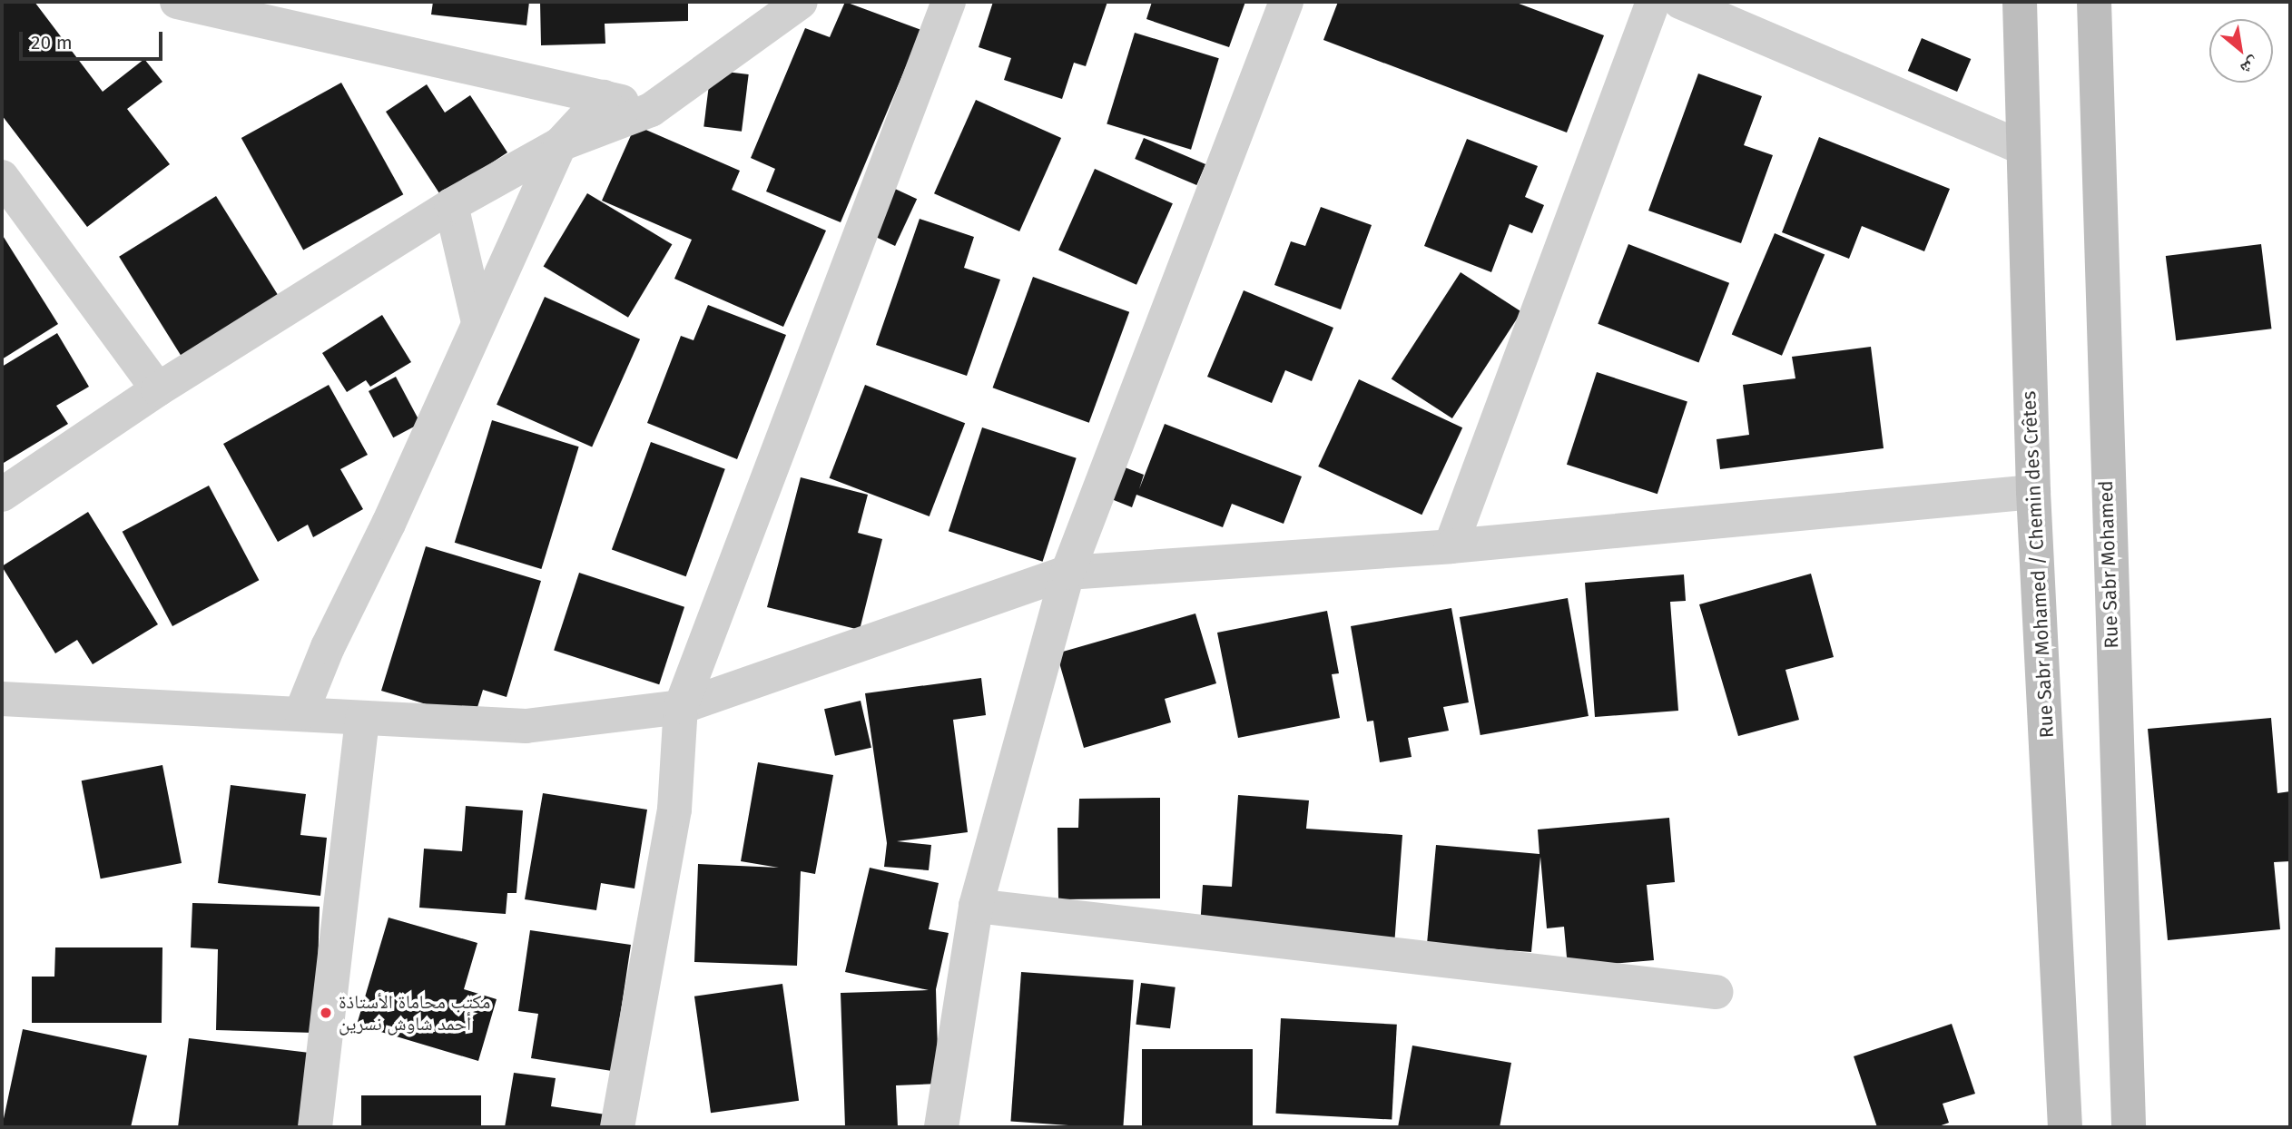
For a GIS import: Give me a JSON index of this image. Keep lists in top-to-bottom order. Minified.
{"streets":{"main road":["Rue Sabr Mohamed / Chemin des Crêtes","Rue Sabr Mohamed"]},"places":["مكتب محاماة الأستاذة أحمد شاوش نسرين"],"scale_bar":"20 m","north":"bottom right"}
